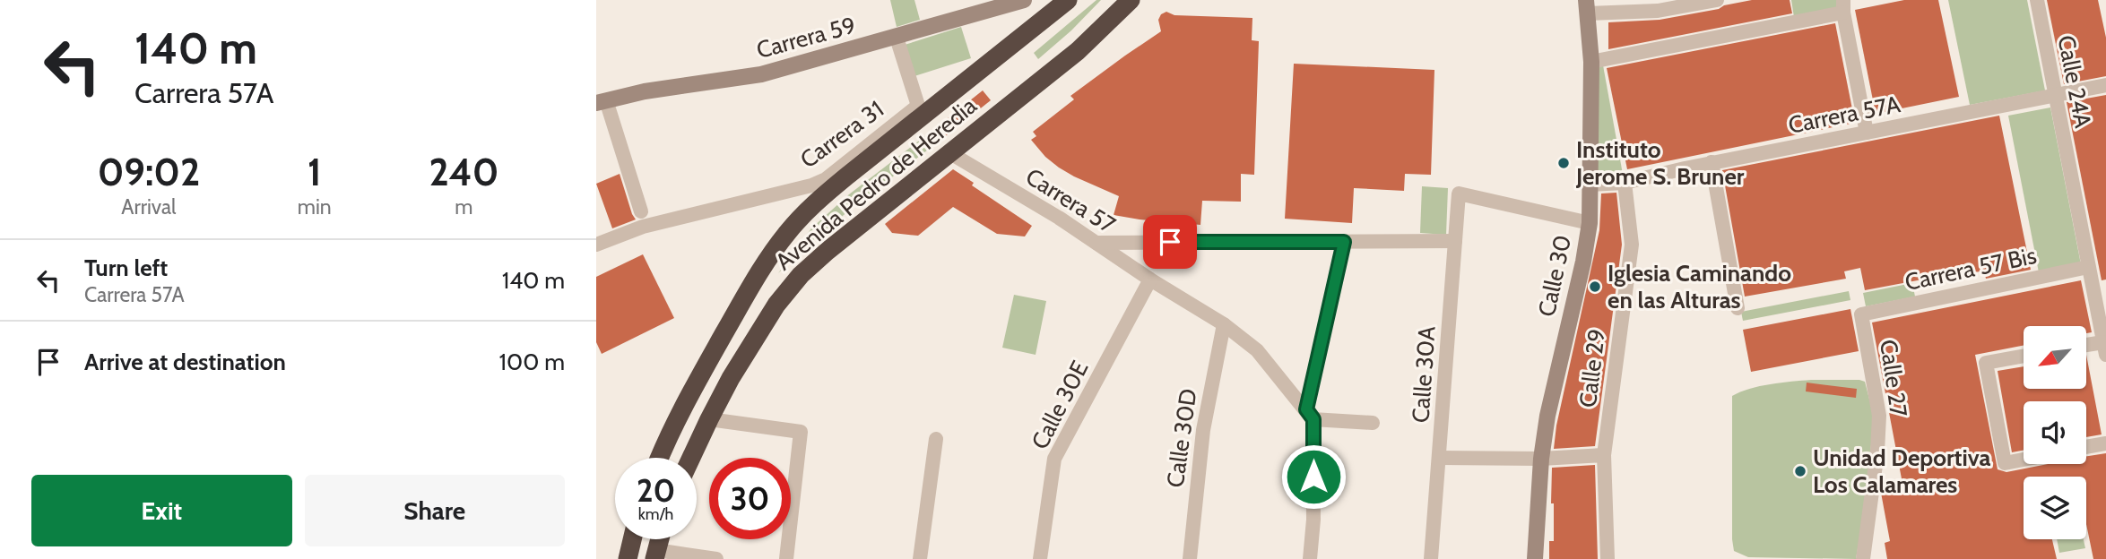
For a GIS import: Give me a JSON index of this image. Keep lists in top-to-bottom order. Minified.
{"streets":{"highway":["Avenida Pedro de Heredia"],"main road":["Carrera 59","Calle 30"],"street":["Calle 24A","Carrera 57A","Carrera 31","Carrera 57","Carrera 57 Bis","Calle 29","Calle 30A","Calle 27","Calle 30E","Calle 30D"]},"crossings":[["Carrera 59","Carrera 31"],["Calle 24A","Carrera 57A"],["Calle 24A","Carrera 57 Bis"],["Carrera 57A","Calle 30"],["Carrera 57A","Calle 29"],["Avenida Pedro de Heredia","Carrera 57"],["Carrera 57","Calle 30E"],["Carrera 57","Calle 30D"],["Carrera 57 Bis","Calle 27"],["Calle 30","Calle 30A"]],"places":["Instituto Jerome S. Bruner","Iglesia Caminando en las Alturas","Unidad Deportiva Los Calamares"],"north":"bottom left","page":{"turn":["140 m","Carrera 57A"],"eta":["09:02","Arrival","1","min","240","m"],"list":[{"name":"Turn left","note":"Carrera 57A","value":"140 m"},{"name":"Arrive at destination","value":"100 m"}],"speed":"20 km/h","limit":"30","buttons":["Exit","Share"]}}
